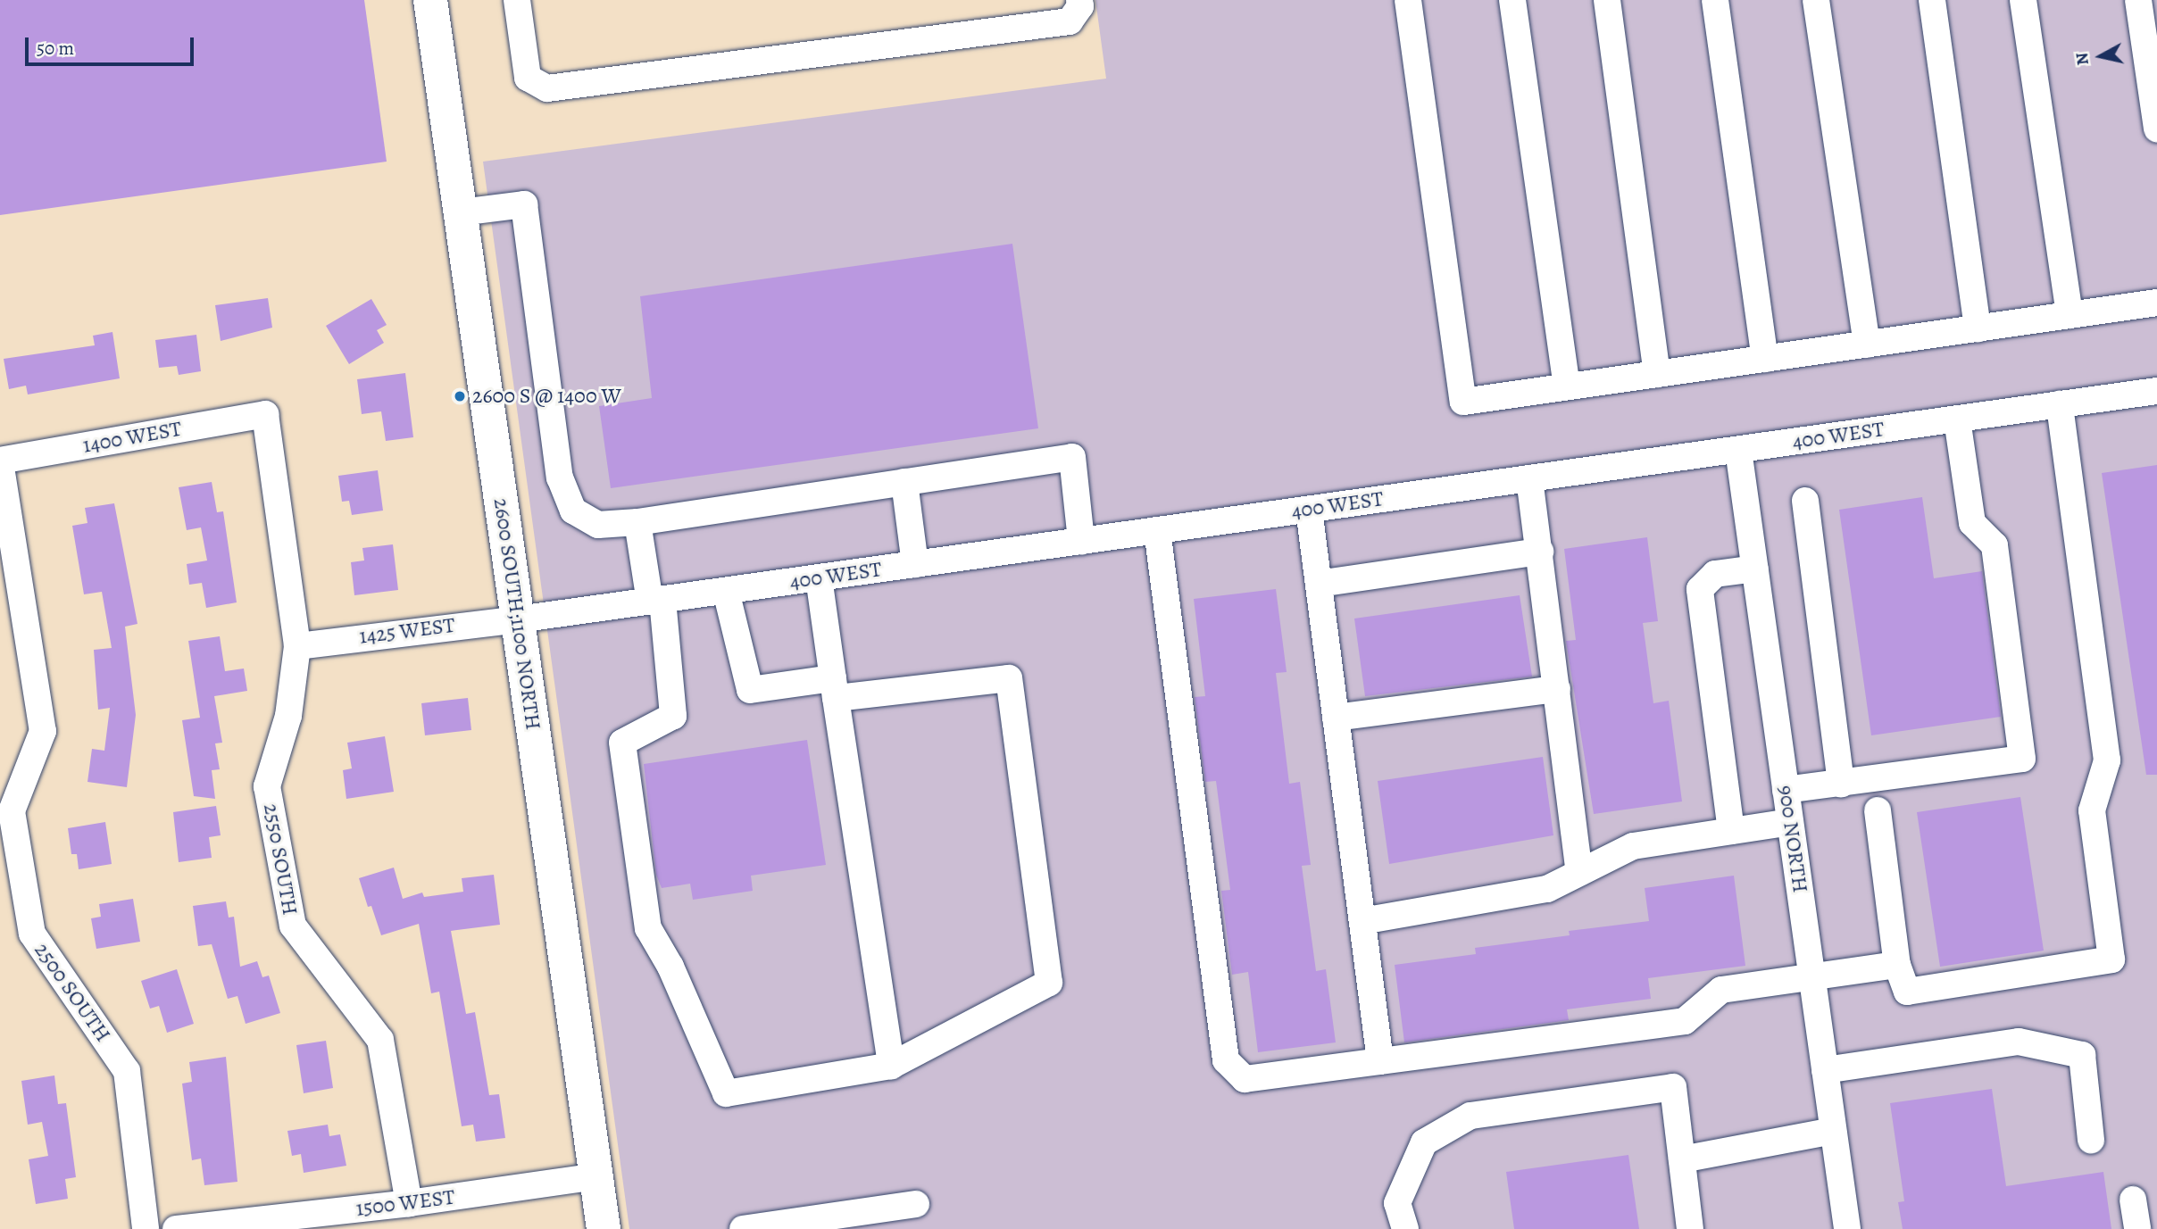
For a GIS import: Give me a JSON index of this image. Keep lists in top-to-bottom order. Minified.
{"streets":{"main road":["2600 SOUTH;1100 NORTH"],"street":["400 WEST","1400 WEST","1425 WEST","900 NORTH","2550 SOUTH","2500 SOUTH","1500 WEST"]},"crossings":[["400 WEST","2600 SOUTH;1100 NORTH"],["400 WEST","1425 WEST"],["400 WEST","900 NORTH"],["1400 WEST","2550 SOUTH"],["1400 WEST","2500 SOUTH"],["2600 SOUTH;1100 NORTH","1425 WEST"],["2600 SOUTH;1100 NORTH","1500 WEST"],["1425 WEST","2550 SOUTH"],["2550 SOUTH","1500 WEST"]],"places":["2600 S @ 1400 W"],"scale_bar":"50 m","north":"left"}
